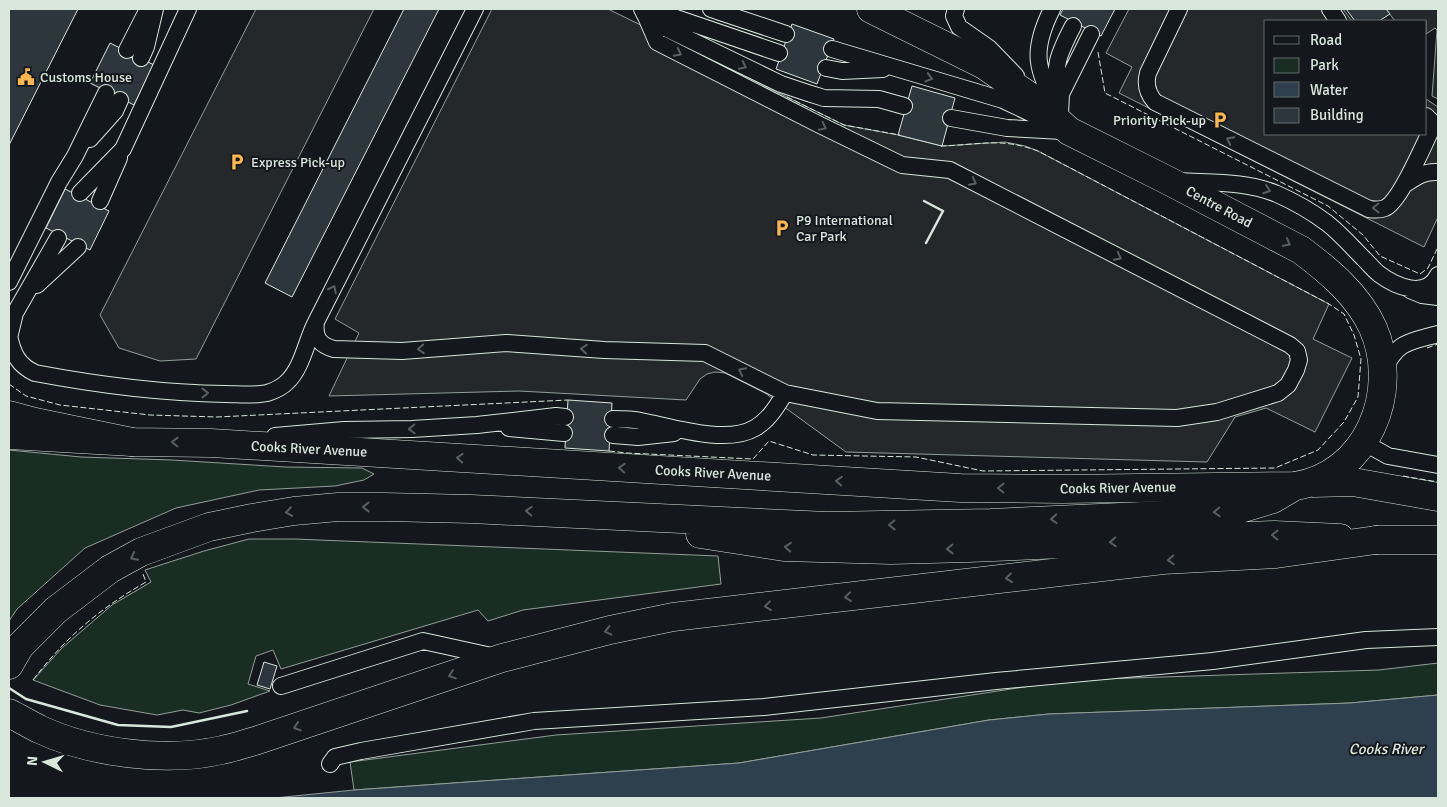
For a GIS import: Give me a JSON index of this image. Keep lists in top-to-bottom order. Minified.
{"streets":{"main road":["Centre Road","Cooks River Avenue"]},"crossings":[["Centre Road","Cooks River Avenue"]],"water":["Cooks River"],"places":{"public building":["Customs House"],"parking":["Priority Pick-up","Express Pick-up","P9 International Car Park"]},"legend":["Road","Park","Water","Building"],"north":"left"}
